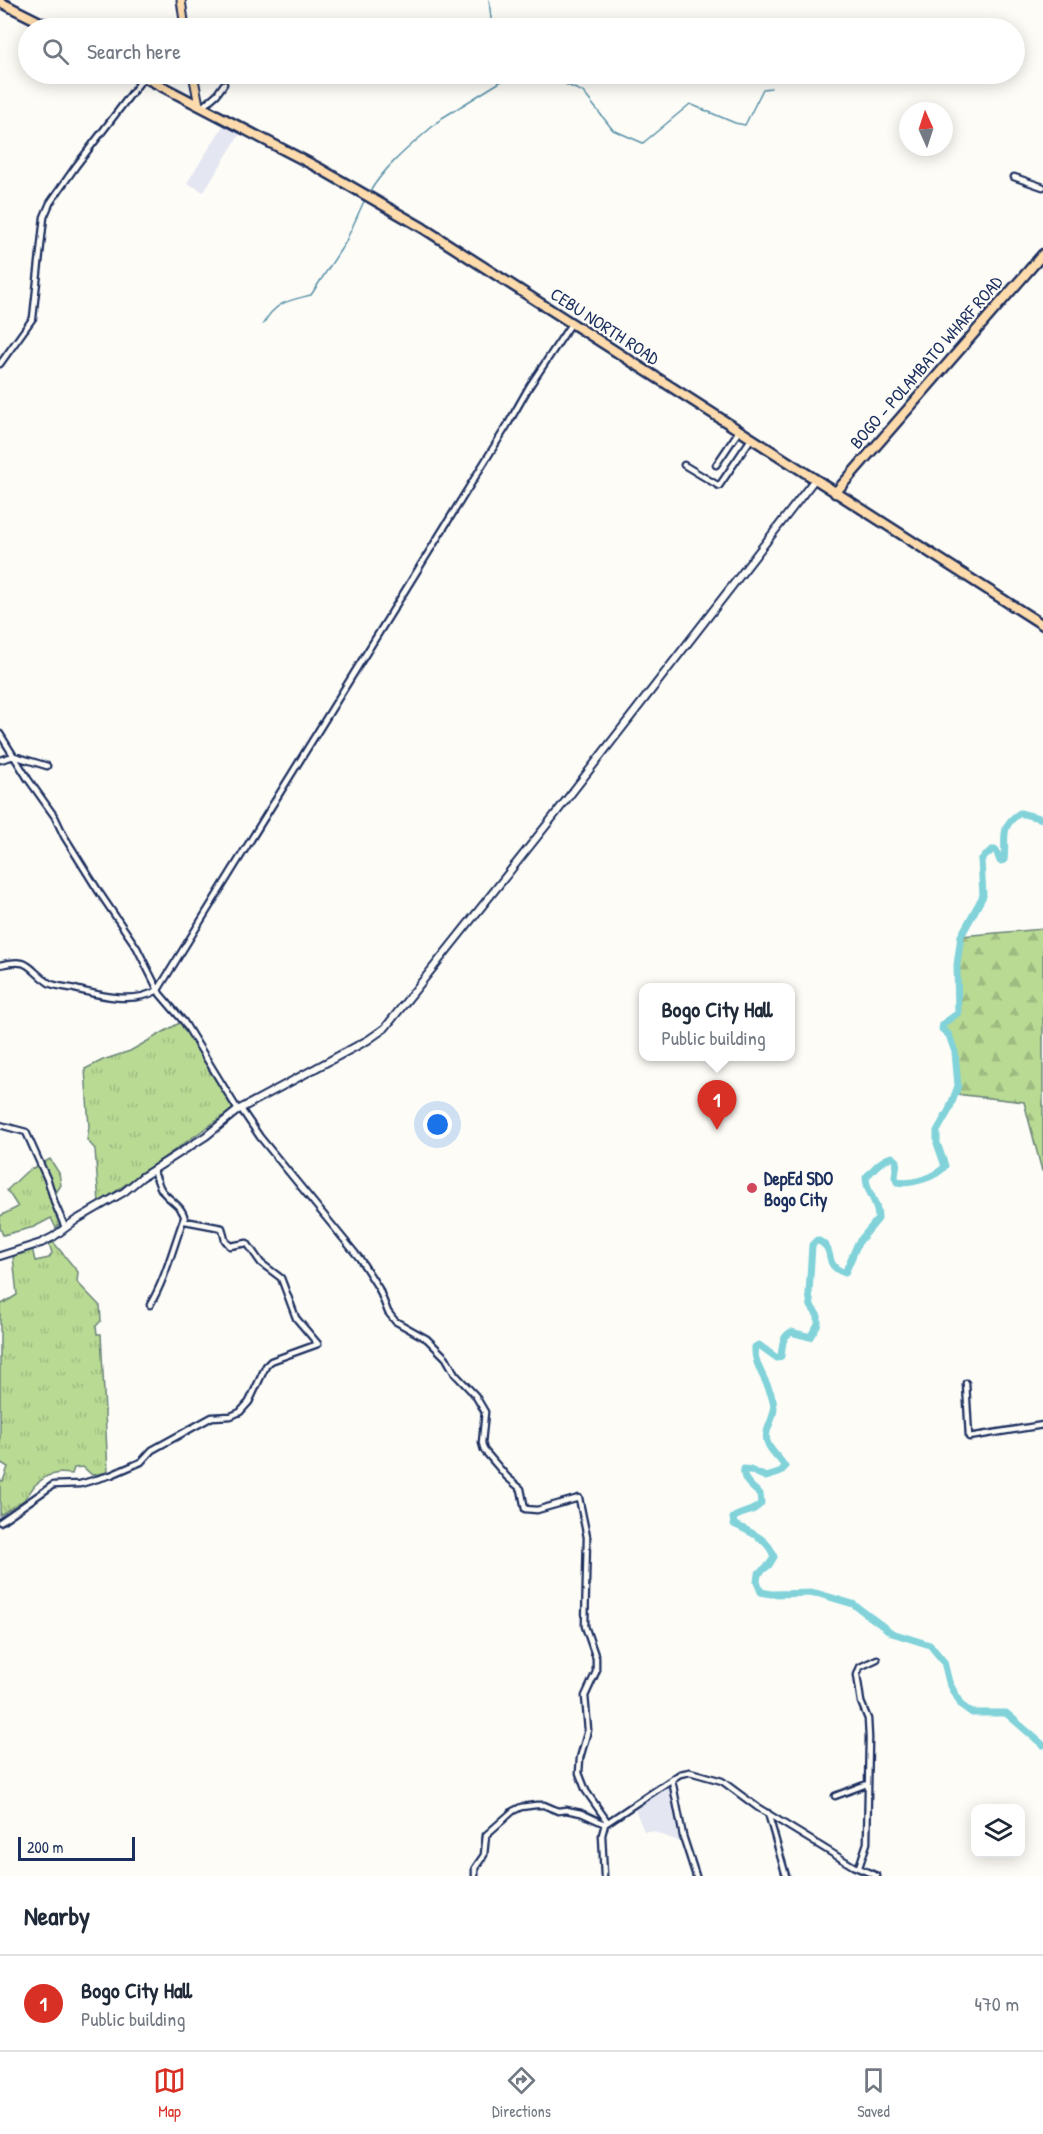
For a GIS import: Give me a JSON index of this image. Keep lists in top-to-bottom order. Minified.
{"streets":{"highway":["CEBU NORTH ROAD","BOGO – POLAMBATO WHARF ROAD"]},"crossings":[["CEBU NORTH ROAD","BOGO – POLAMBATO WHARF ROAD"]],"places":["DepEd SDO Bogo City"],"scale_bar":"200 m","north":"top","page":{"search":"Search here","popup":["Bogo City Hall","Public building"],"pins":"1","scale":"200 m","heading":"Nearby","list":[{"mark":"1","name":"Bogo City Hall","note":"Public building","value":"470 m"}],"nav":["Map","Directions","Saved"]}}
